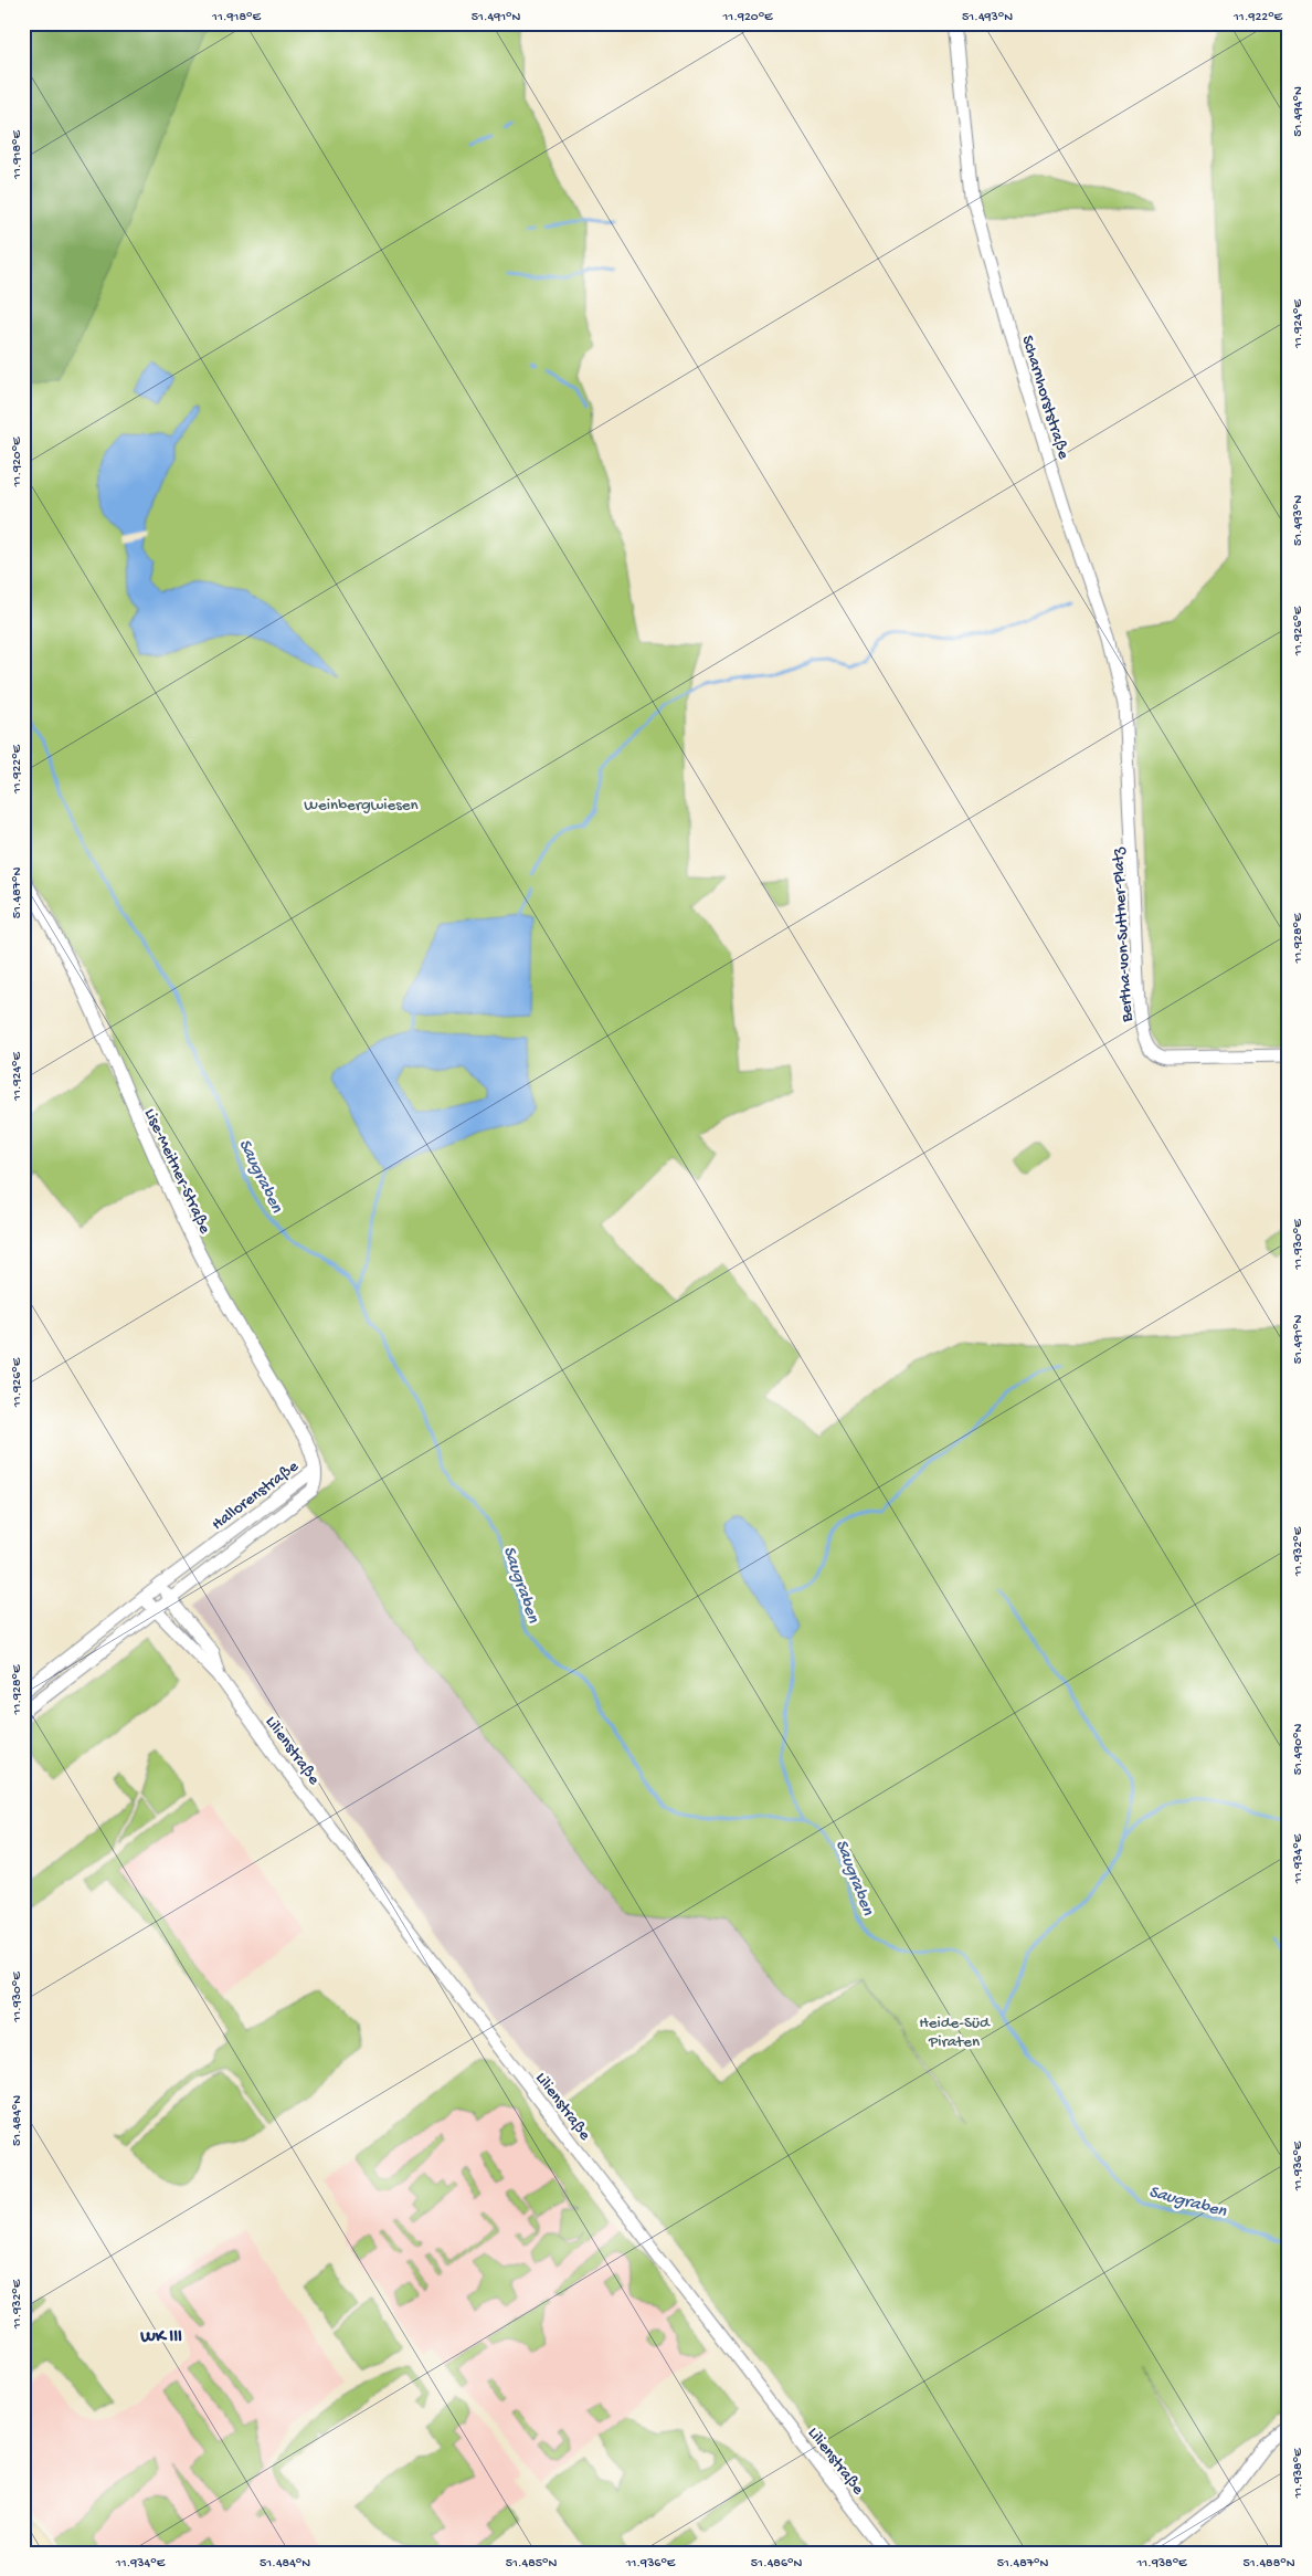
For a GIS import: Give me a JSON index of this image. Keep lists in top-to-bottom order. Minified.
{"streets":{"street":["Scharnhorststraße","Bertha-von-Suttner-Platz","Lise-Meitner-Straße","Hallorenstraße","Lilienstraße"]},"crossings":[["Scharnhorststraße","Bertha-von-Suttner-Platz"],["Lise-Meitner-Straße","Hallorenstraße"],["Hallorenstraße","Lilienstraße"]],"districts":["WK III"],"water":["Saugraben"],"parks":["Weinbergwiesen","Heide-Süd Piraten"],"coordinates":["11.918°E","51.491°N","11.920°E","51.493°N","11.922°E","51.494°N","11.924°E","11.926°E","51.487°N","11.928°E","11.930°E","11.932°E","51.490°N","11.934°E","51.484°N","11.936°E","11.938°E","51.485°N","51.486°N","51.488°N"]}
